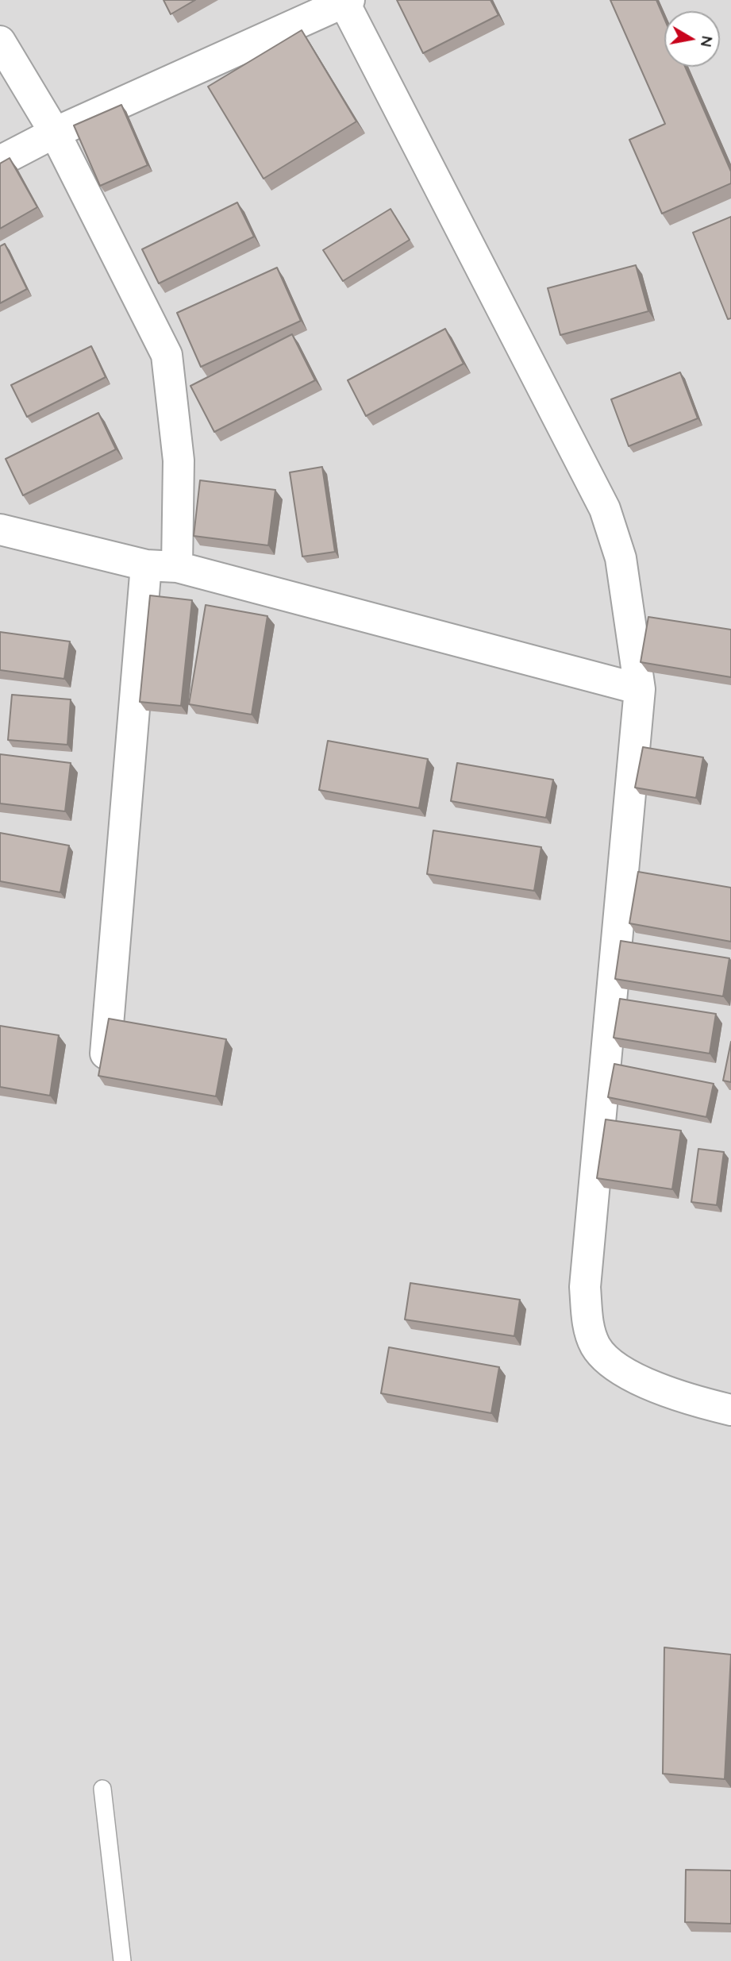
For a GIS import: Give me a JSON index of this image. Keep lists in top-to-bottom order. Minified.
{"north":"right"}
